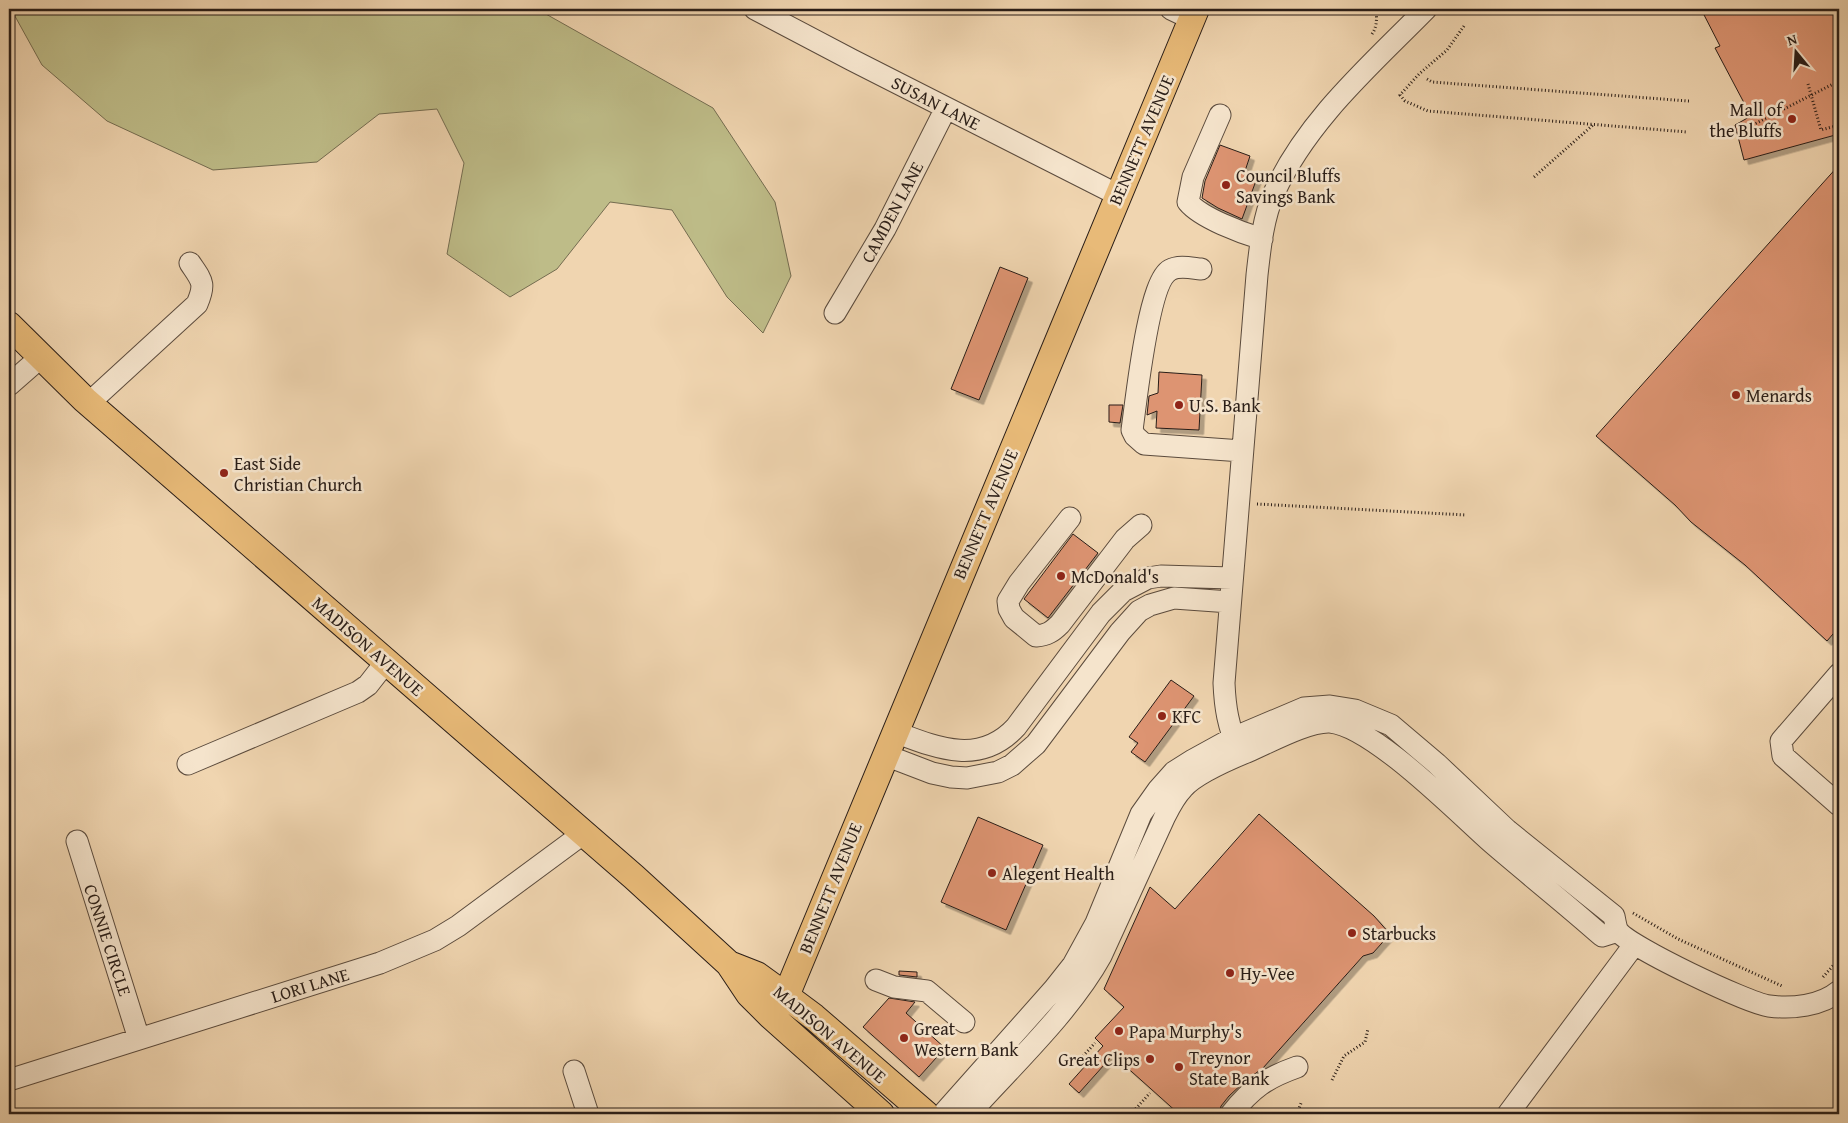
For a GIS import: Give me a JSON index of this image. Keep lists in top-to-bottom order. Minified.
{"streets":{"main road":["BENNETT AVENUE","MADISON AVENUE"],"street":["SUSAN LANE","CAMDEN LANE","CONNIE CIRCLE","LORI LANE"]},"crossings":[["SUSAN LANE","BENNETT AVENUE"],["SUSAN LANE","CAMDEN LANE"],["BENNETT AVENUE","MADISON AVENUE"],["MADISON AVENUE","LORI LANE"],["CONNIE CIRCLE","LORI LANE"]],"places":["Mall of the Bluffs","Council Bluffs Savings Bank","Menards","U.S. Bank","East Side Christian Church","McDonald's","KFC","Alegent Health","Starbucks","Hy-Vee","Papa Murphy's","Great Western Bank","Great Clips","Treynor State Bank"],"north":"top"}
